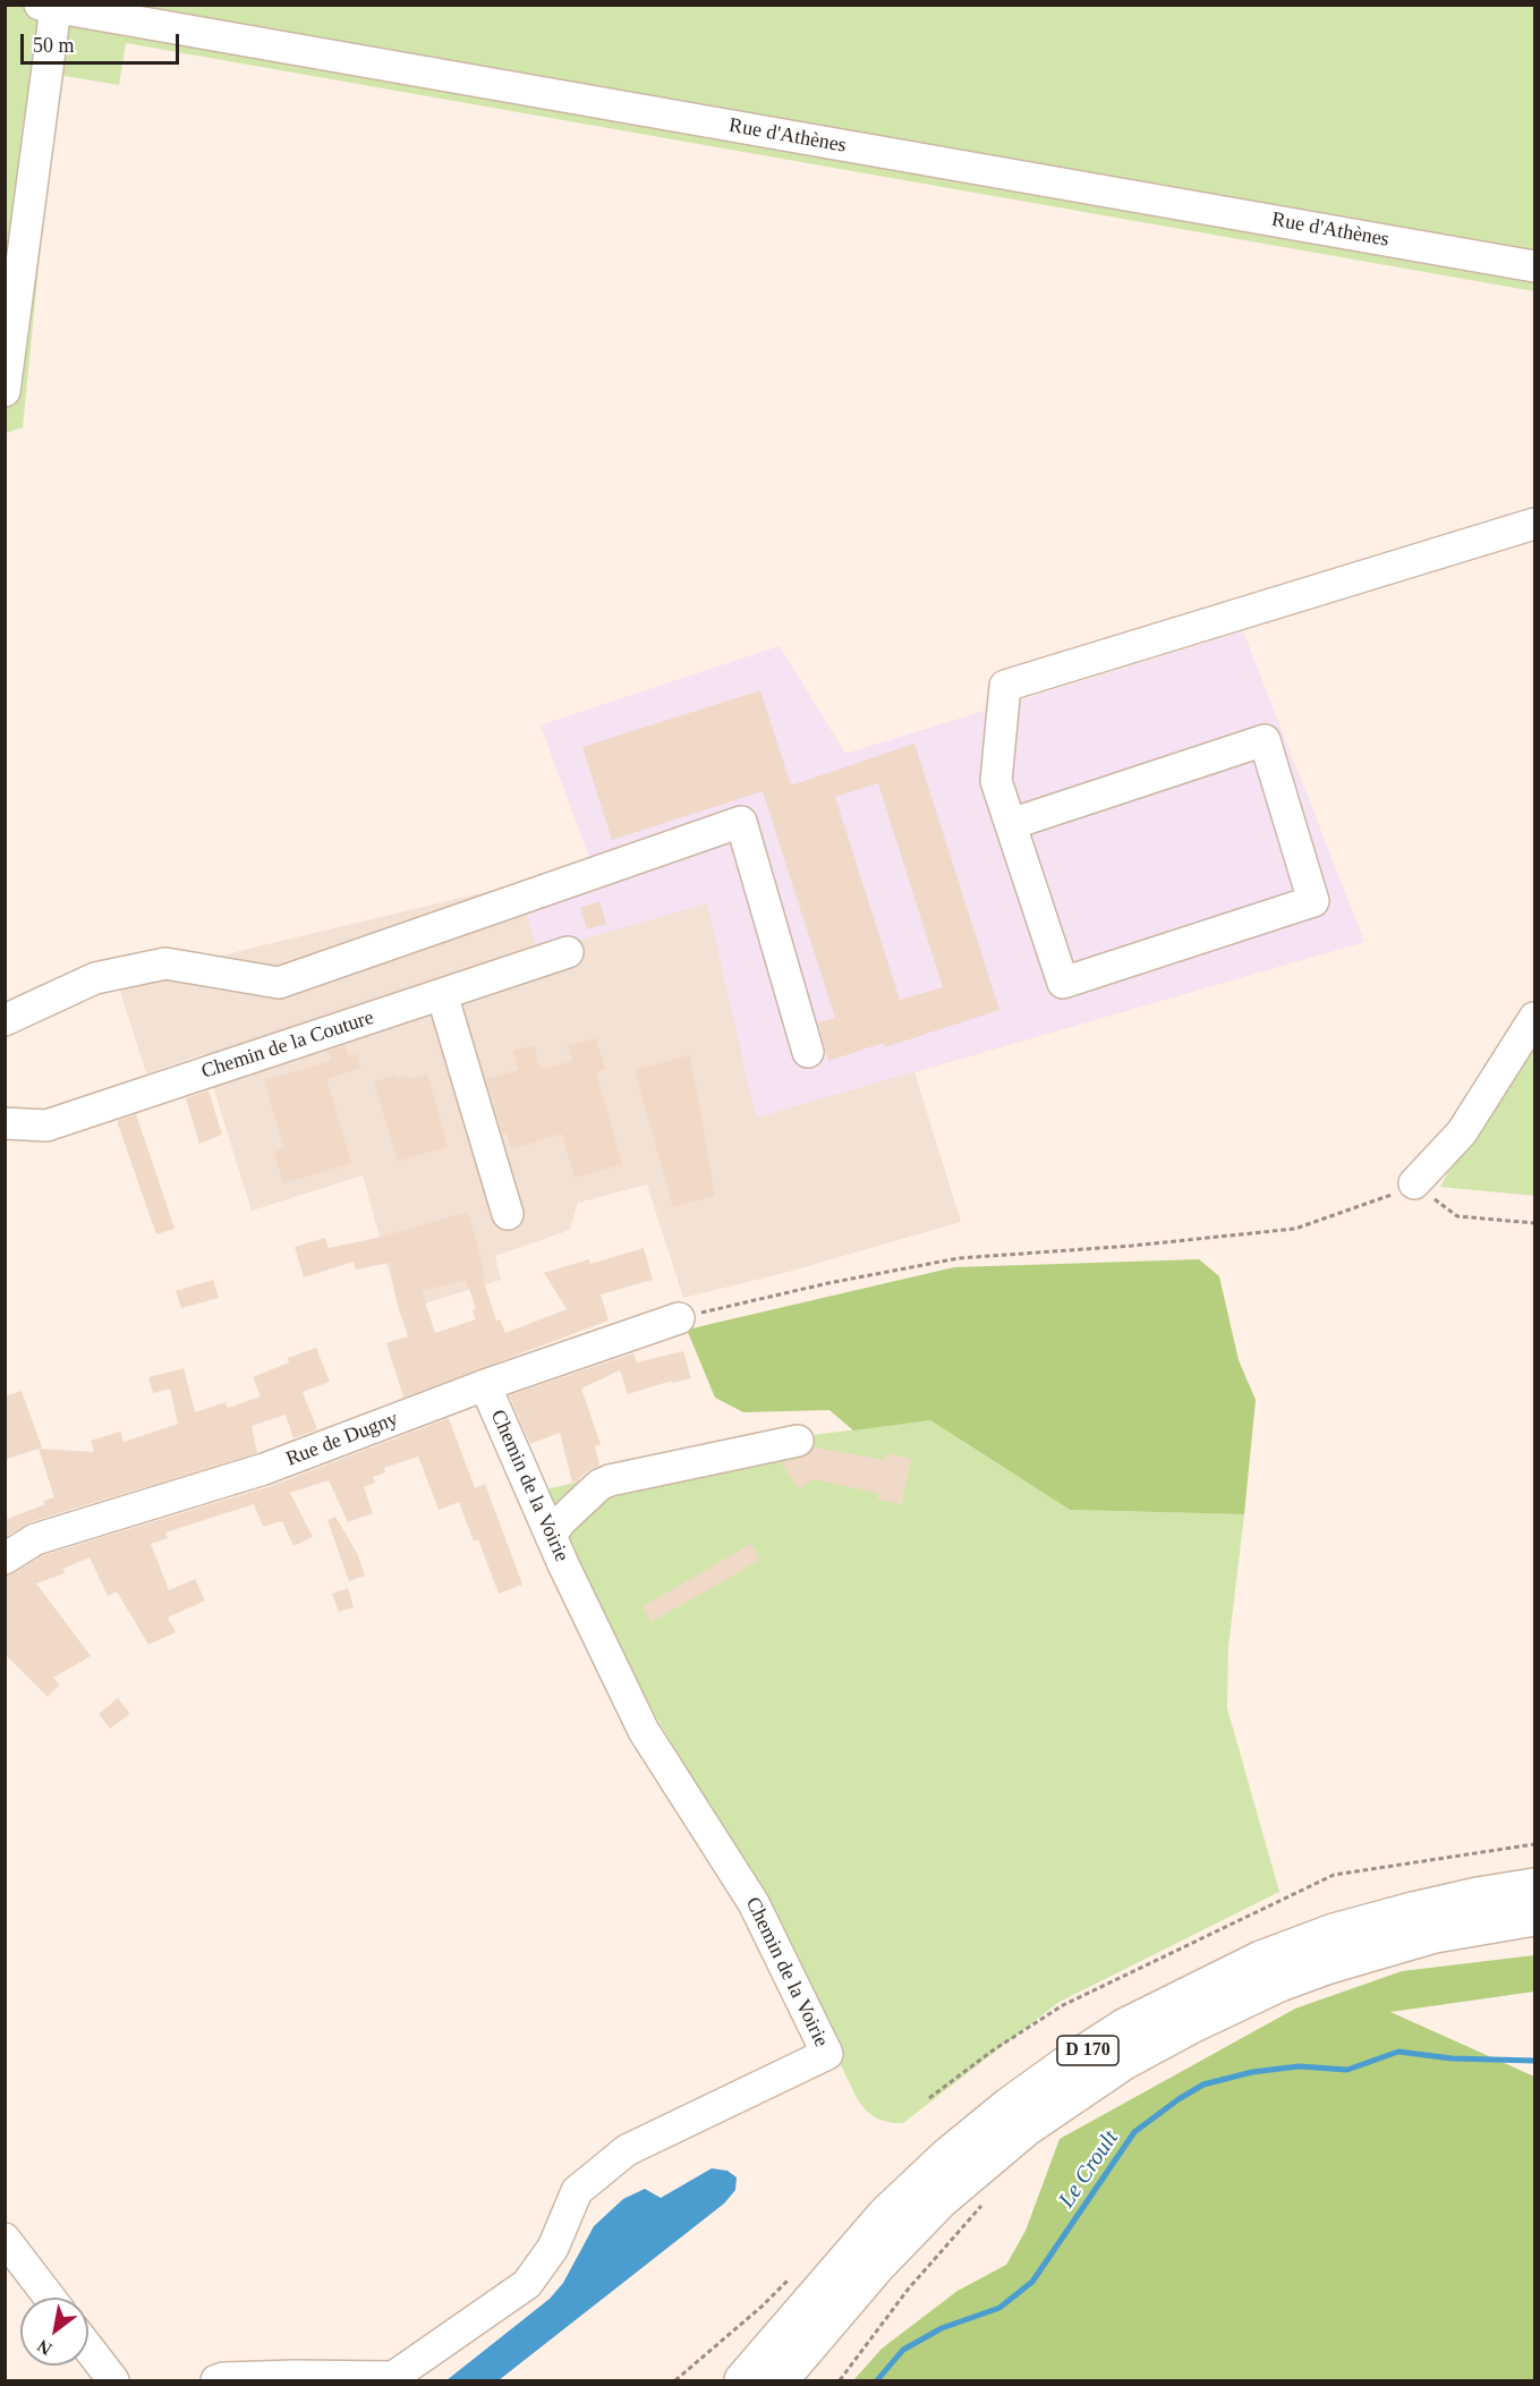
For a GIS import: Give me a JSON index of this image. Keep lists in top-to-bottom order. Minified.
{"streets":{"highway":["D 170"],"street":["Rue d'Athènes","Chemin de la Couture","Rue de Dugny","Chemin de la Voirie"]},"crossings":[["Rue de Dugny","Chemin de la Voirie"]],"water":["Le Croult"],"scale_bar":"50 m","north":"bottom left"}
